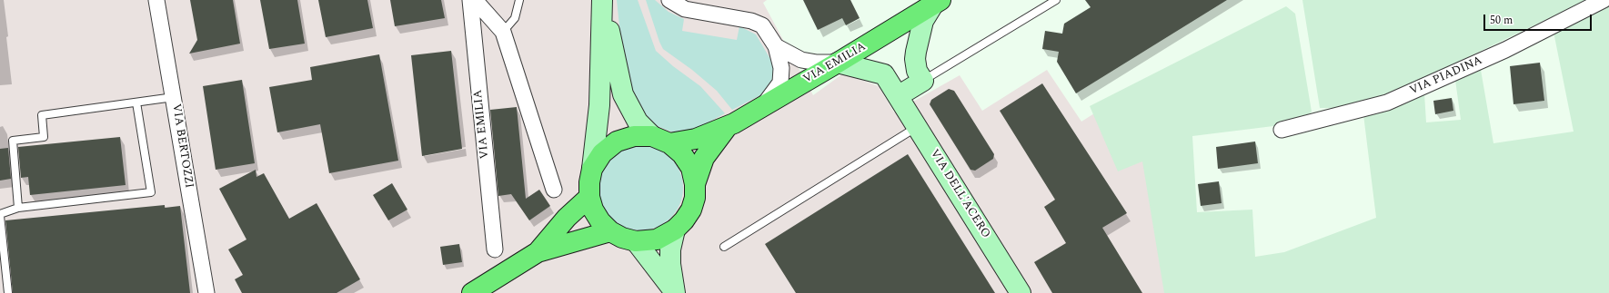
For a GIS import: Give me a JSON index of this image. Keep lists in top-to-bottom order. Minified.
{"streets":{"main road":["VIA EMILIA","VIA DELL'ACERO"],"street":["VIA PIADINA","VIA BERTOZZI"]},"crossings":[["VIA EMILIA","VIA DELL'ACERO"]],"scale_bar":"50 m"}
